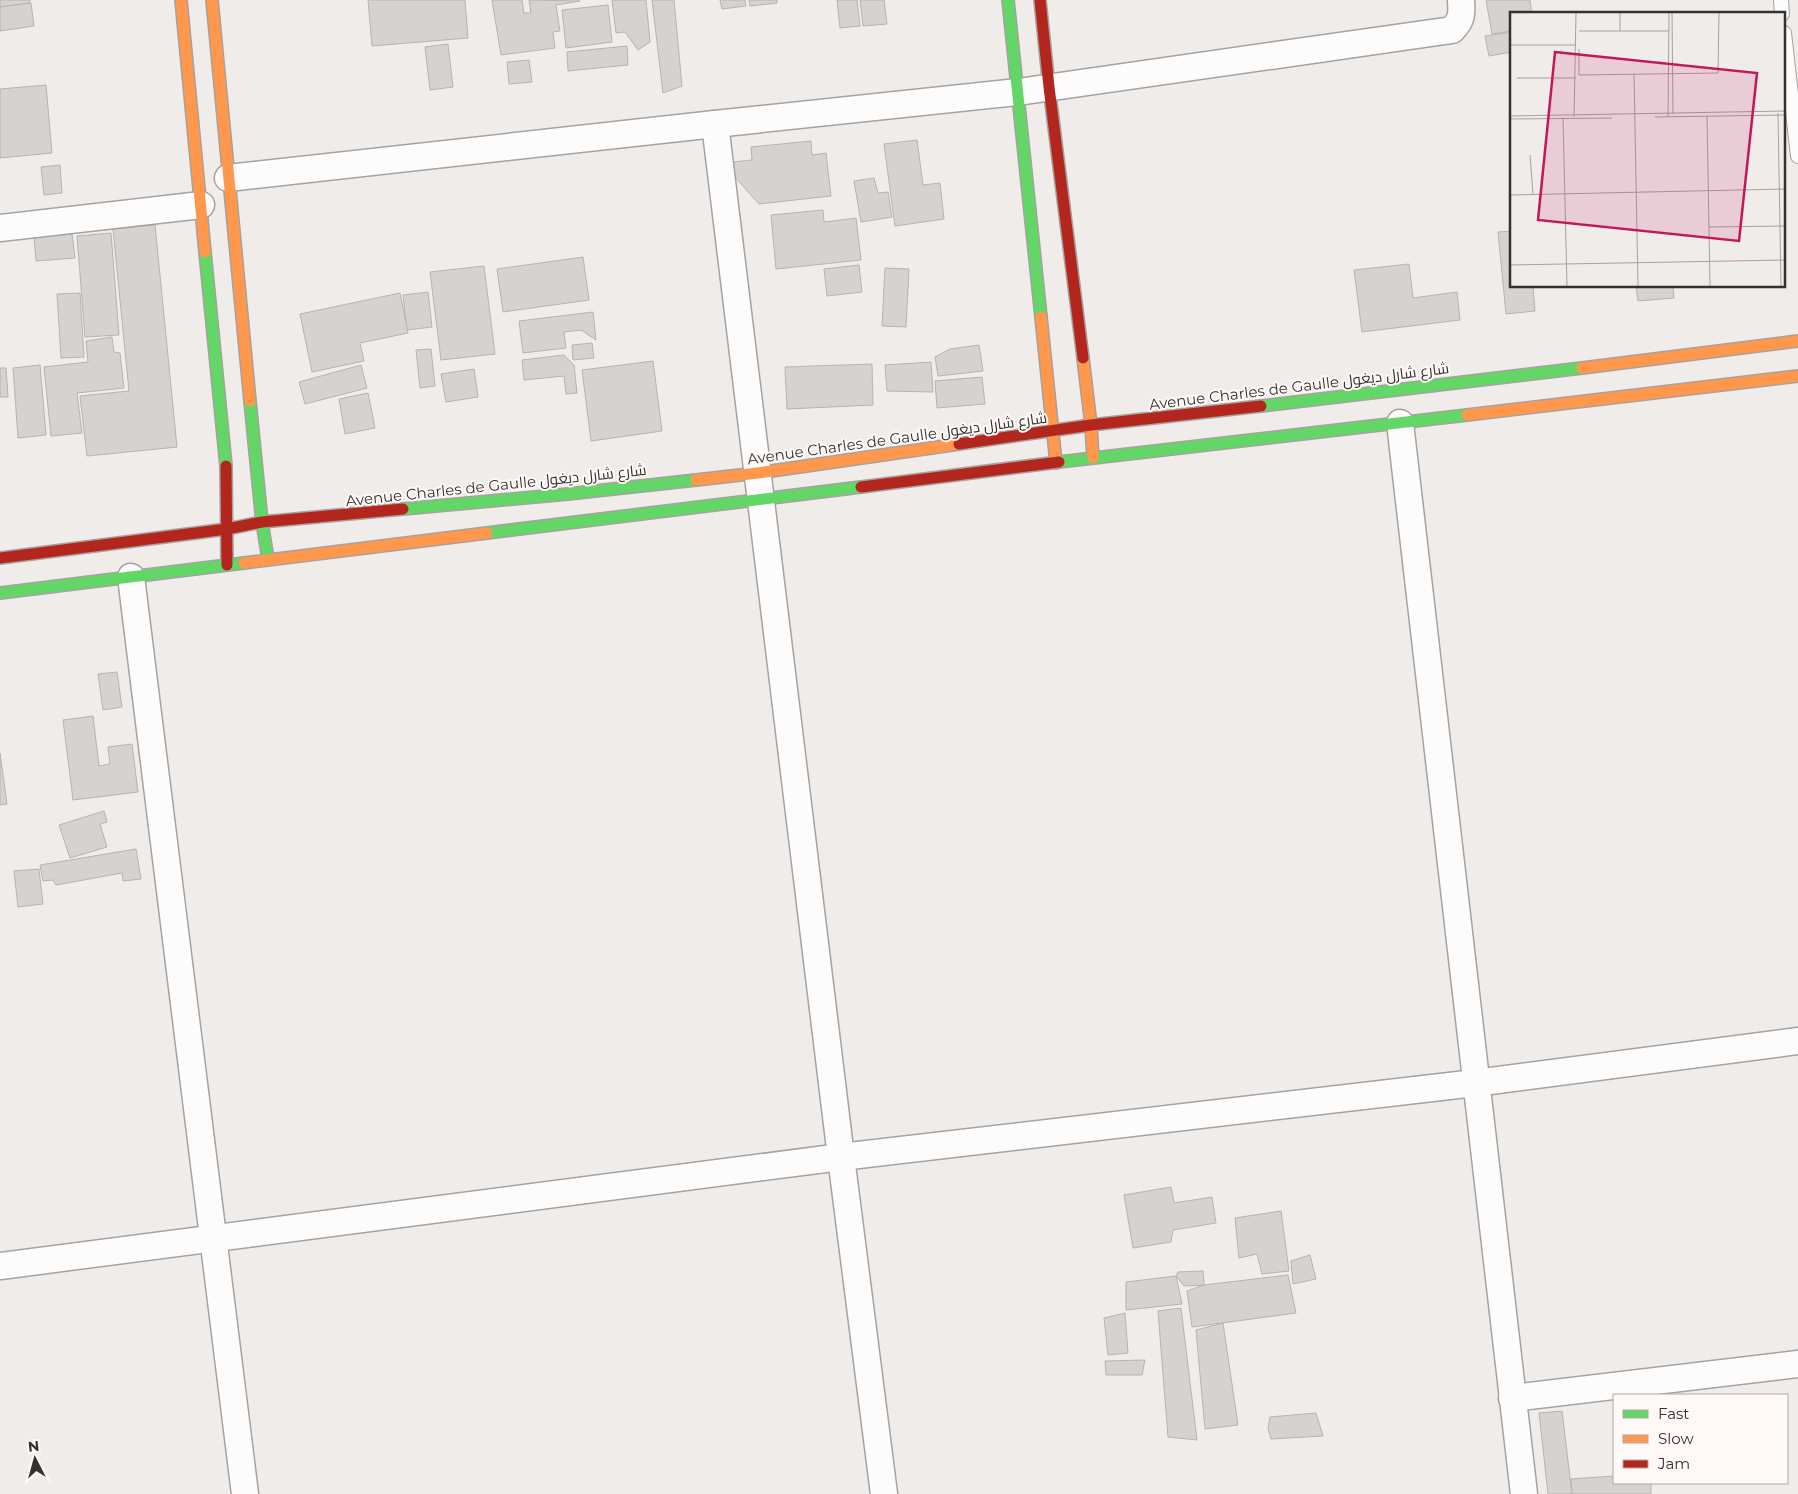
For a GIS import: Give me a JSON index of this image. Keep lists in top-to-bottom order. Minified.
{"streets":{"main road":["Avenue Charles de Gaulle شارع شارل ديغول"]},"legend":["Fast","Slow","Jam"],"north":"top"}
